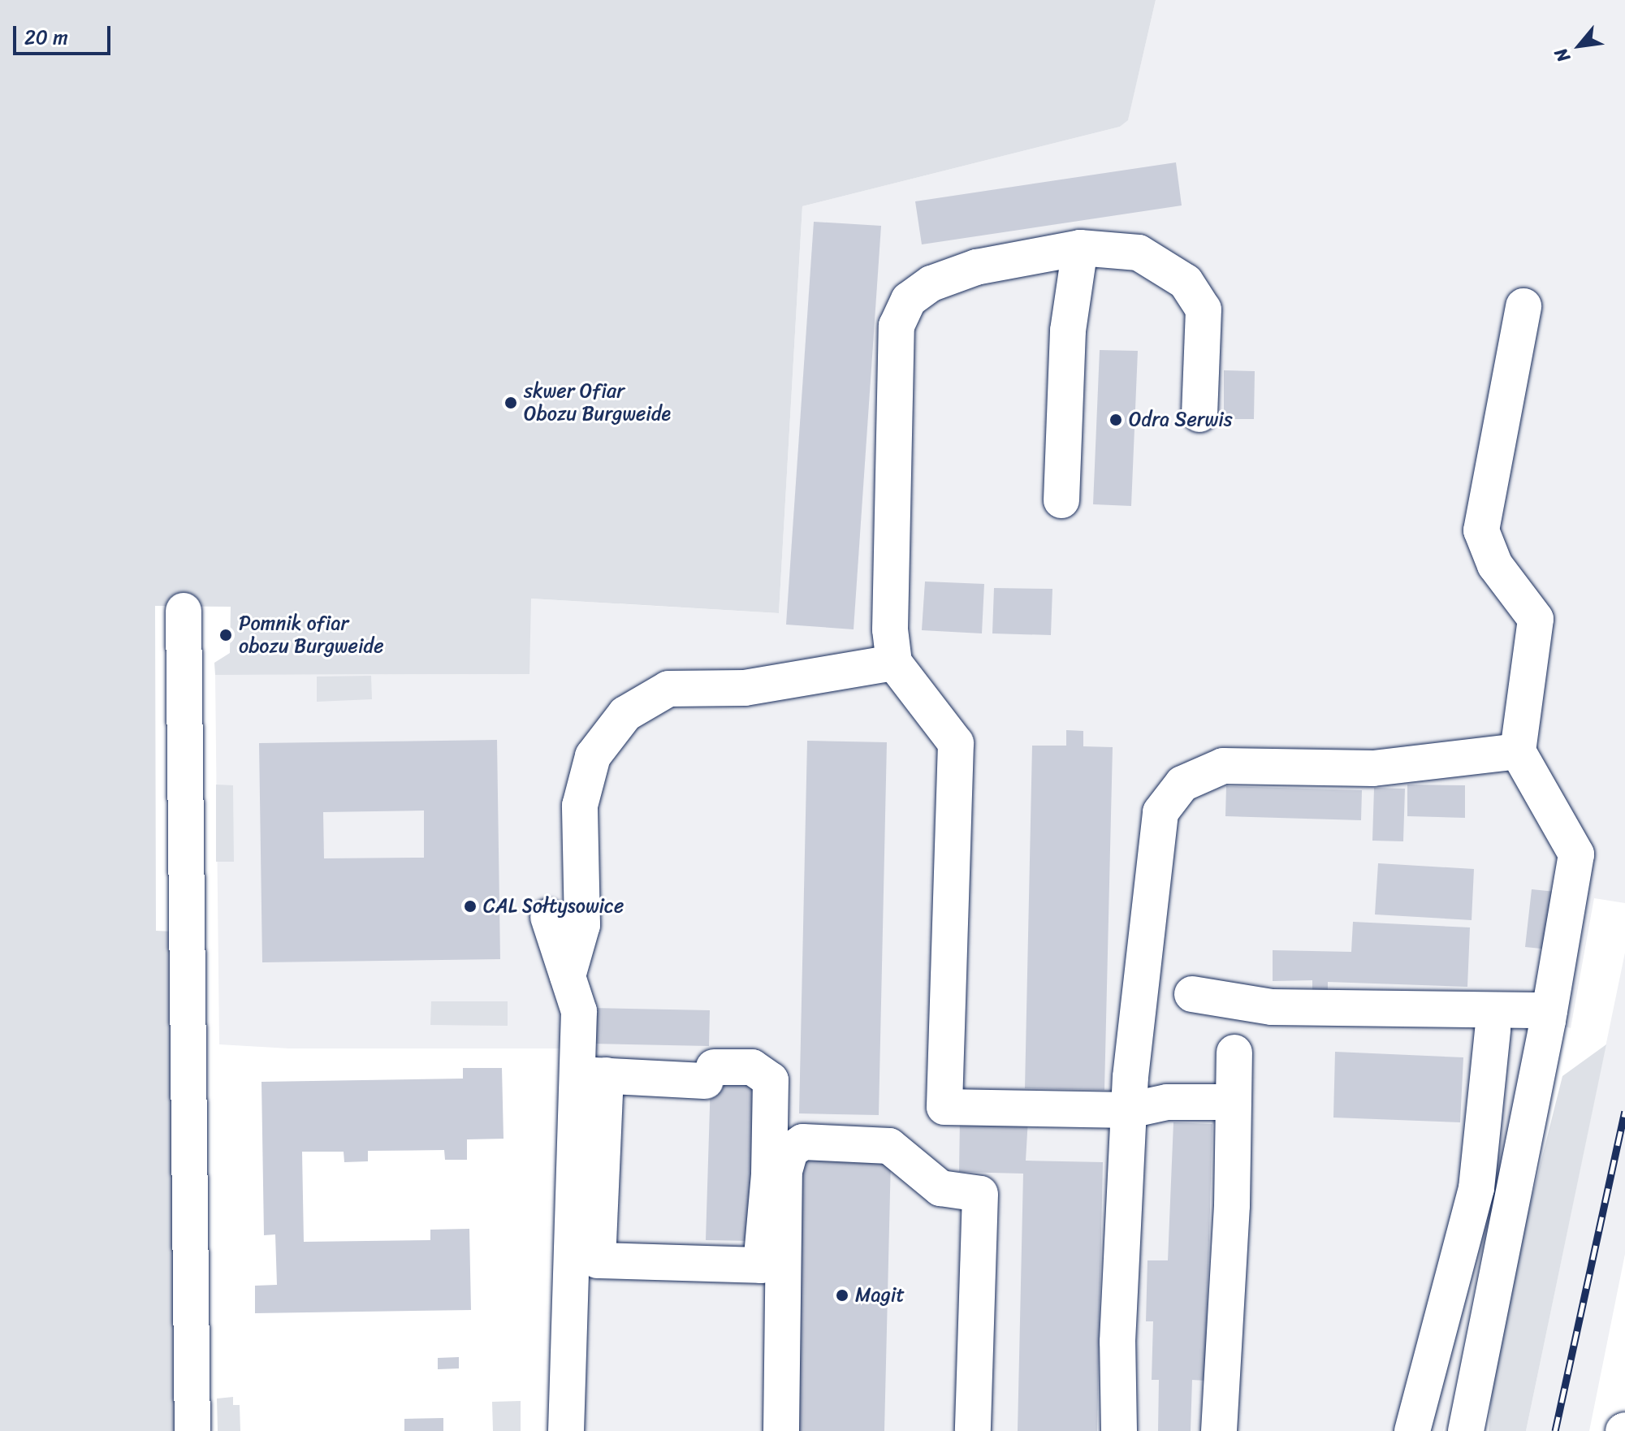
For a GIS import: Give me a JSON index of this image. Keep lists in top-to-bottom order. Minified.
{"places":["skwer Ofiar Obozu Burgweide","Odra Serwis","Pomnik ofiar obozu Burgweide","CAL Sołtysowice","Magit"],"scale_bar":"20 m","north":"bottom left"}
